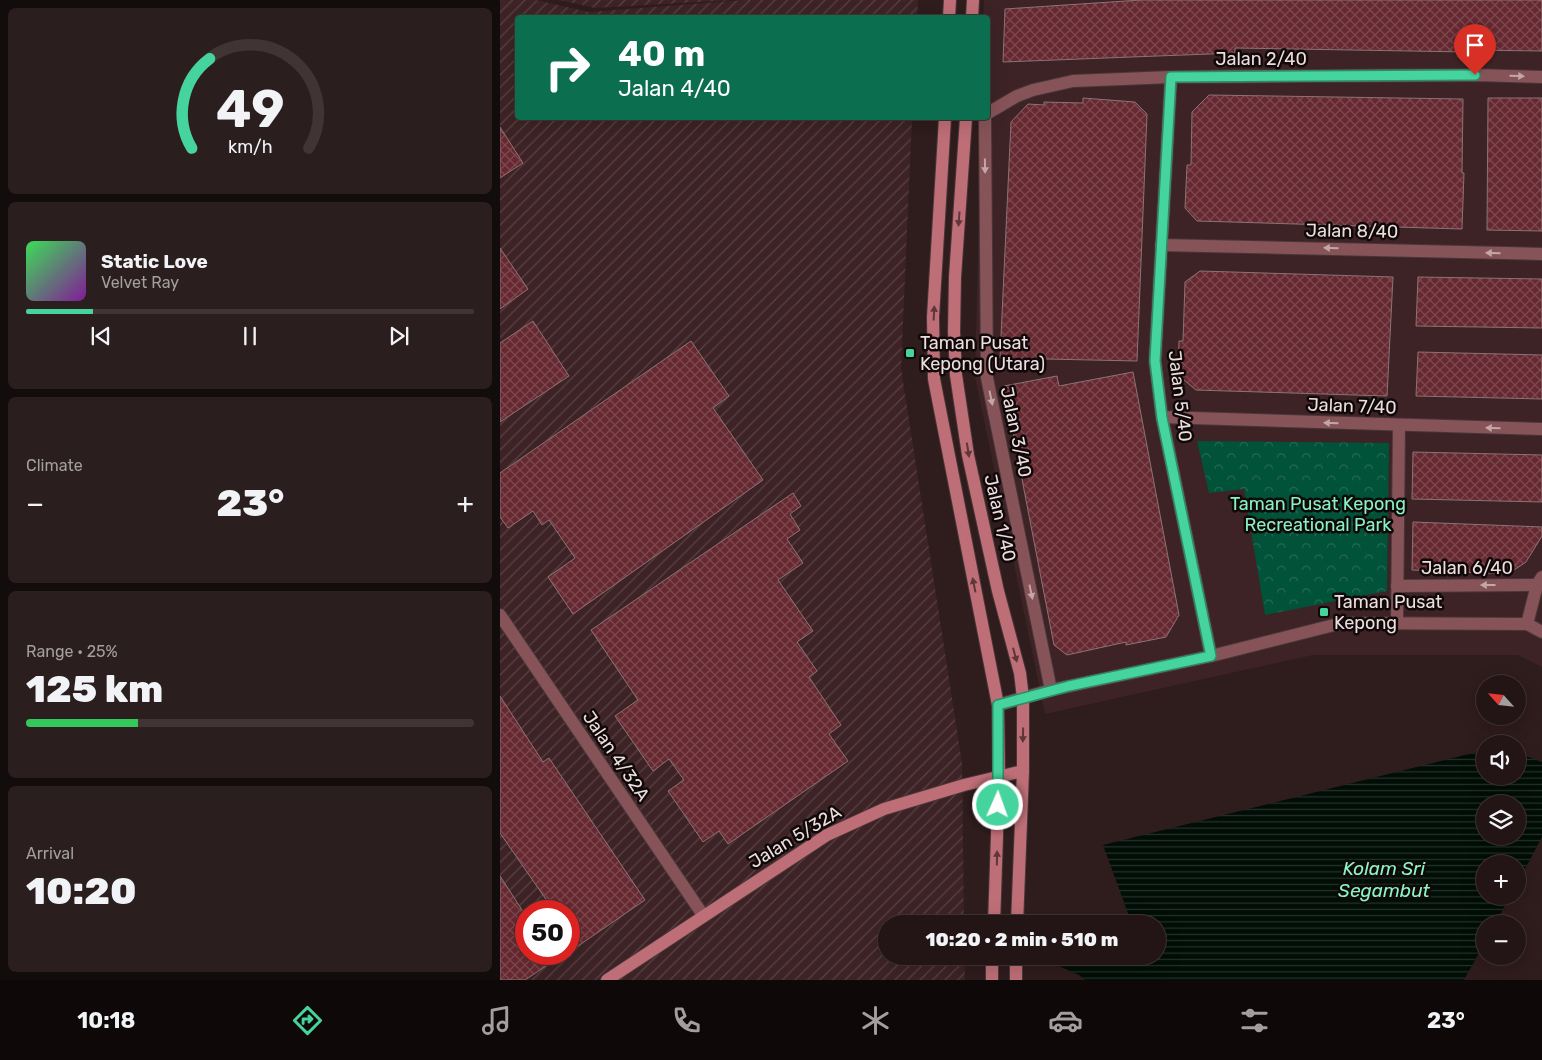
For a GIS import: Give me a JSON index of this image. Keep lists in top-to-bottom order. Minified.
{"streets":{"main road":["Jalan 1/40","Jalan 5/32A"],"street":["Jalan 2/40","Jalan 8/40","Jalan 5/40","Jalan 7/40","Jalan 3/40","Jalan 6/40","Jalan 4/32A"]},"crossings":[["Jalan 2/40","Jalan 5/40"],["Jalan 8/40","Jalan 5/40"],["Jalan 5/40","Jalan 7/40"],["Jalan 1/40","Jalan 5/32A"],["Jalan 4/32A","Jalan 5/32A"]],"one_way":["Jalan 2/40","Jalan 8/40","Jalan 7/40","Jalan 3/40"],"water":["Kolam Sri Segambut"],"parks":["Taman Pusat Kepong Recreational Park"],"places":{"transit":["Taman Pusat Kepong (Utara)","Taman Pusat Kepong"]},"north":"top left","page":{"turn":["40 m","Jalan 4/40"],"song":["Static Love","Velvet Ray"],"tile":["Climate",["Range · 25%","125 km"],["Arrival","10:20"]],"heat":["−","23°","+"],"map_buttons":["+","−"],"limit":"50","trip":"10:20 · 2 min · 510 m","tabs":["10:18","23°"],"gauge":["49","km/h"]}}
